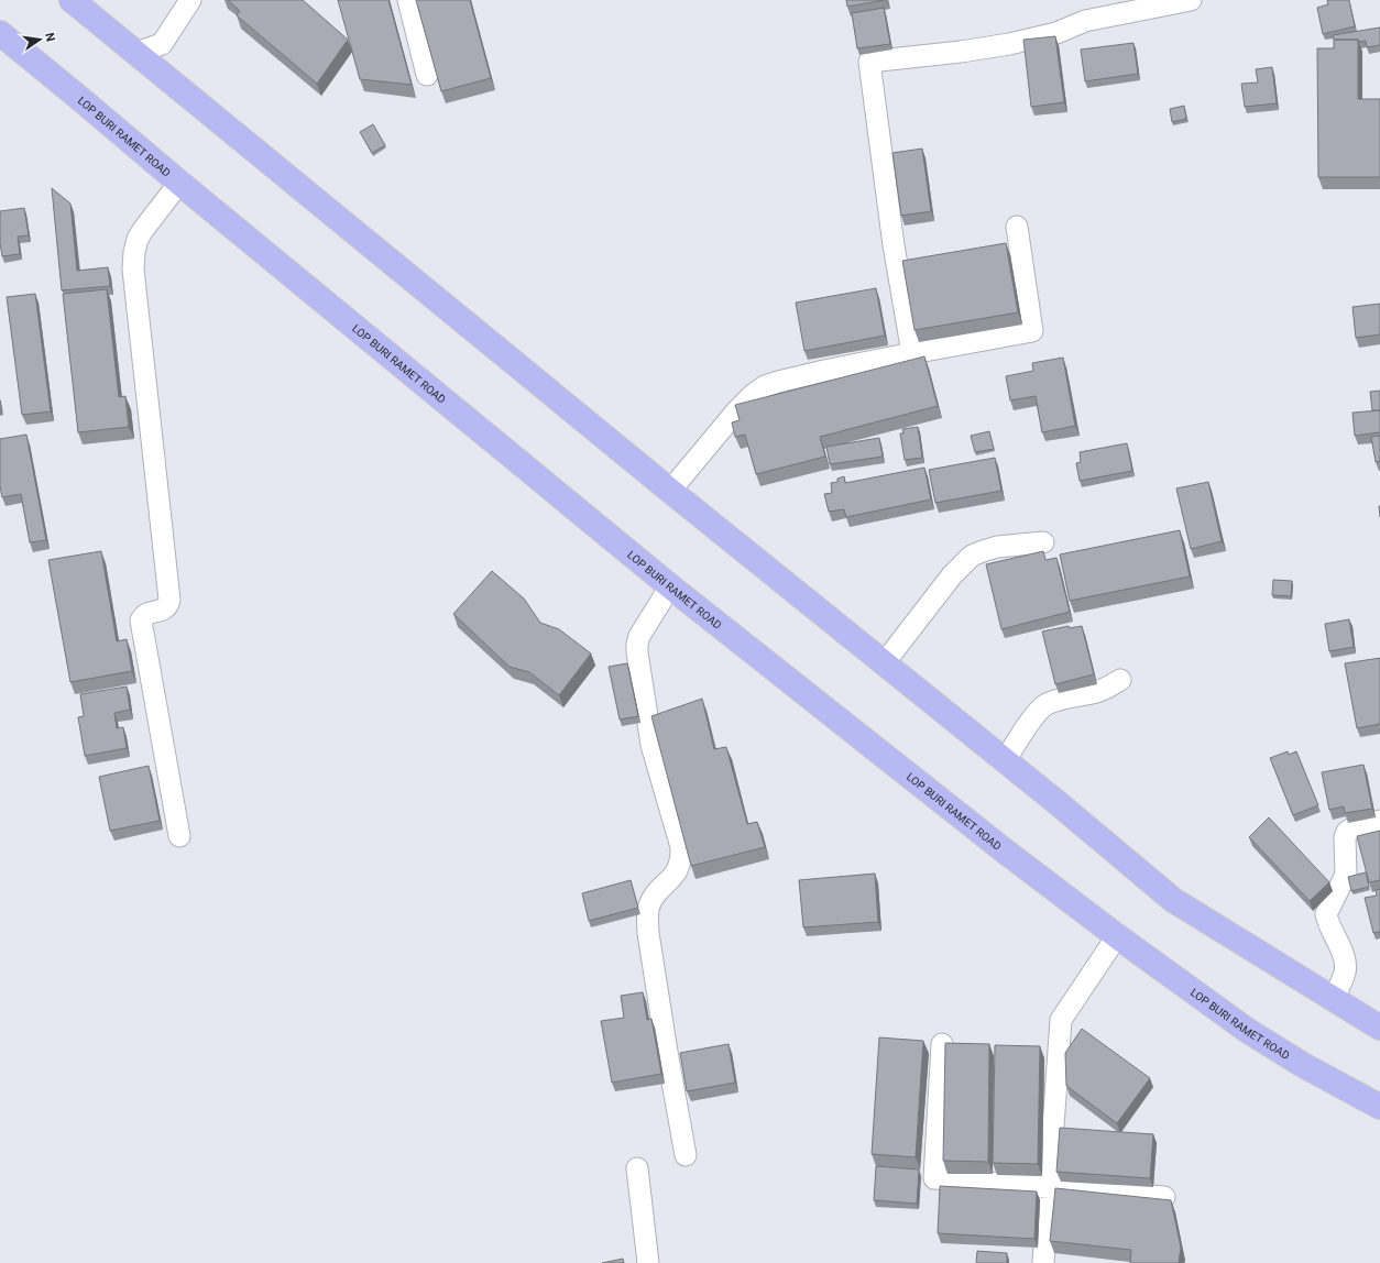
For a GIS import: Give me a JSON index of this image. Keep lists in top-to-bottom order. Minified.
{"streets":{"main road":["LOP BURI RAMET ROAD"]},"north":"right"}
